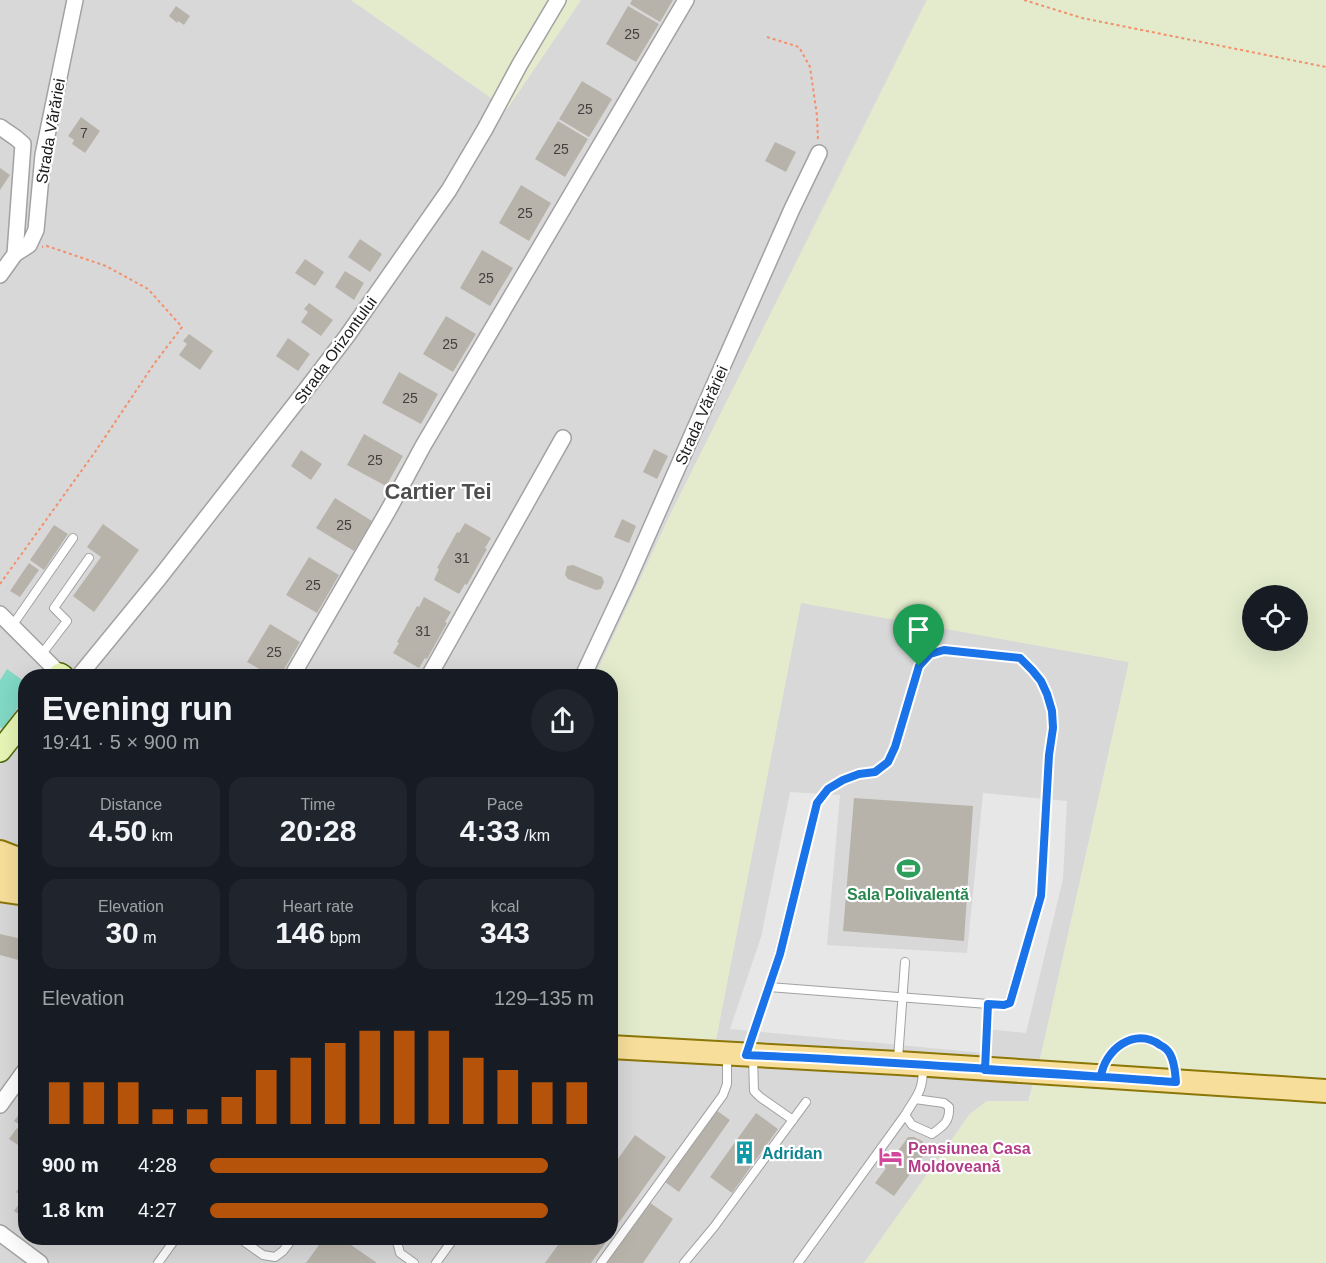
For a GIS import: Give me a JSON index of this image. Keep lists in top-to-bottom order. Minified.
{"streets":{"street":["Strada Vărăriei","Strada Orizontului"]},"districts":["Cartier Tei"],"places":{"sports":["Sala Polivalentă"],"building":["Adridan"],"hotel":["Pensiunea Casa Moldoveană"]},"house_numbers":["25","25","7","25","25","25","25","25","25","25","31","25","31","25"],"page":{"heading":["Evening run","19:41 · 5 × 900 m"],"stats":[["Distance","4.50 km"],["Time","20:28"],["Pace","4:33 /km"],["Elevation","30 m"],["Heart rate","146 bpm"],["kcal","343"]],"chart":["Elevation","129–135 m"],"list":[{"name":"900 m","note":"4:28"},{"name":"1.8 km","note":"4:27"}]}}
